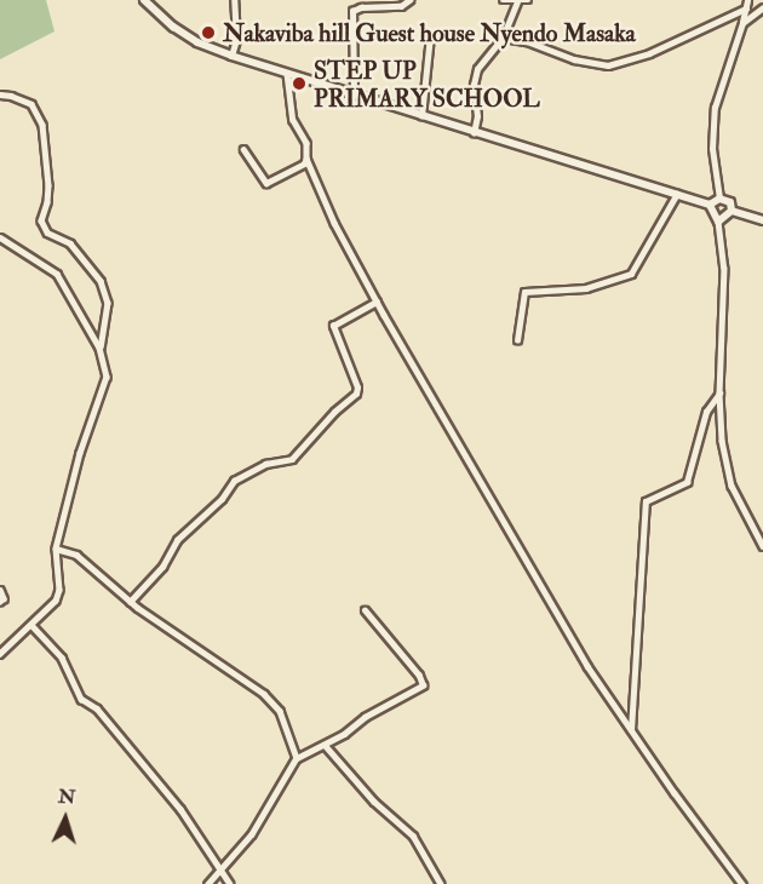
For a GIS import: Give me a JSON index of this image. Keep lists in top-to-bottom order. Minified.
{"places":["Nakaviba hill Guest house Nyendo Masaka","STEP UP PRIMARY SCHOOL"],"north":"top"}
